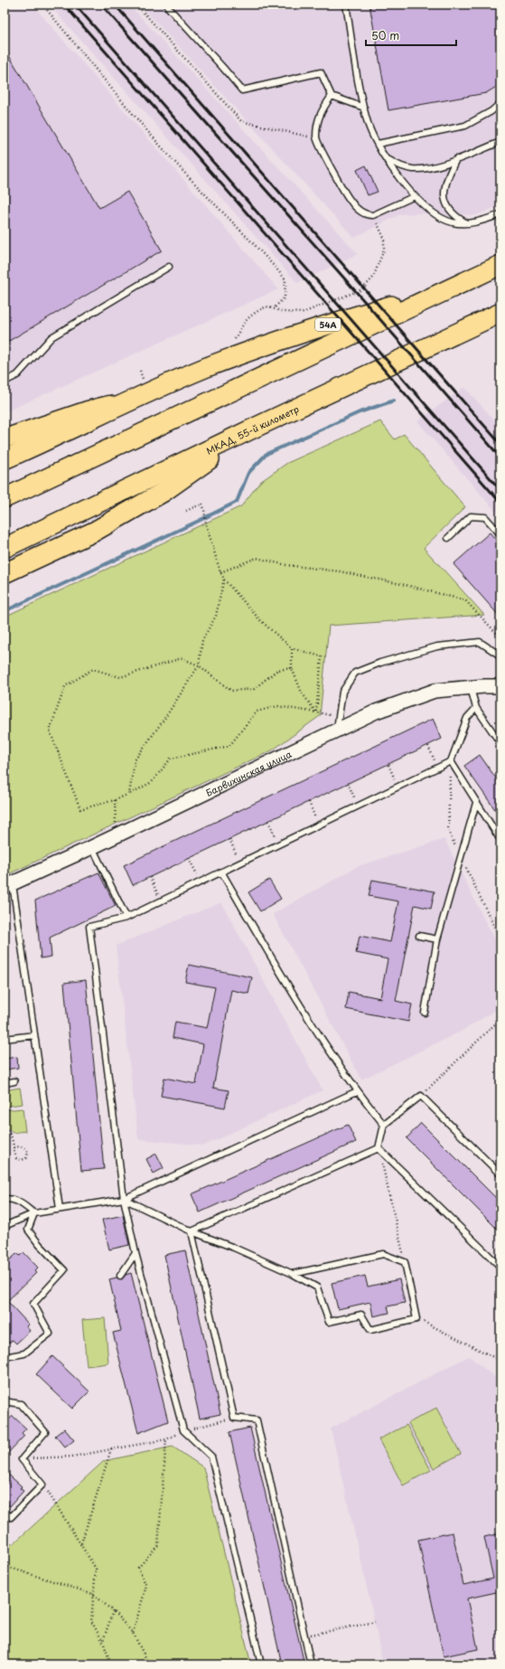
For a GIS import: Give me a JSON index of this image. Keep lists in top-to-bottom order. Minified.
{"streets":{"highway":["54А","МКАД, 55-й километр"],"street":["Барвихинская улица"]},"scale_bar":"50 m"}
